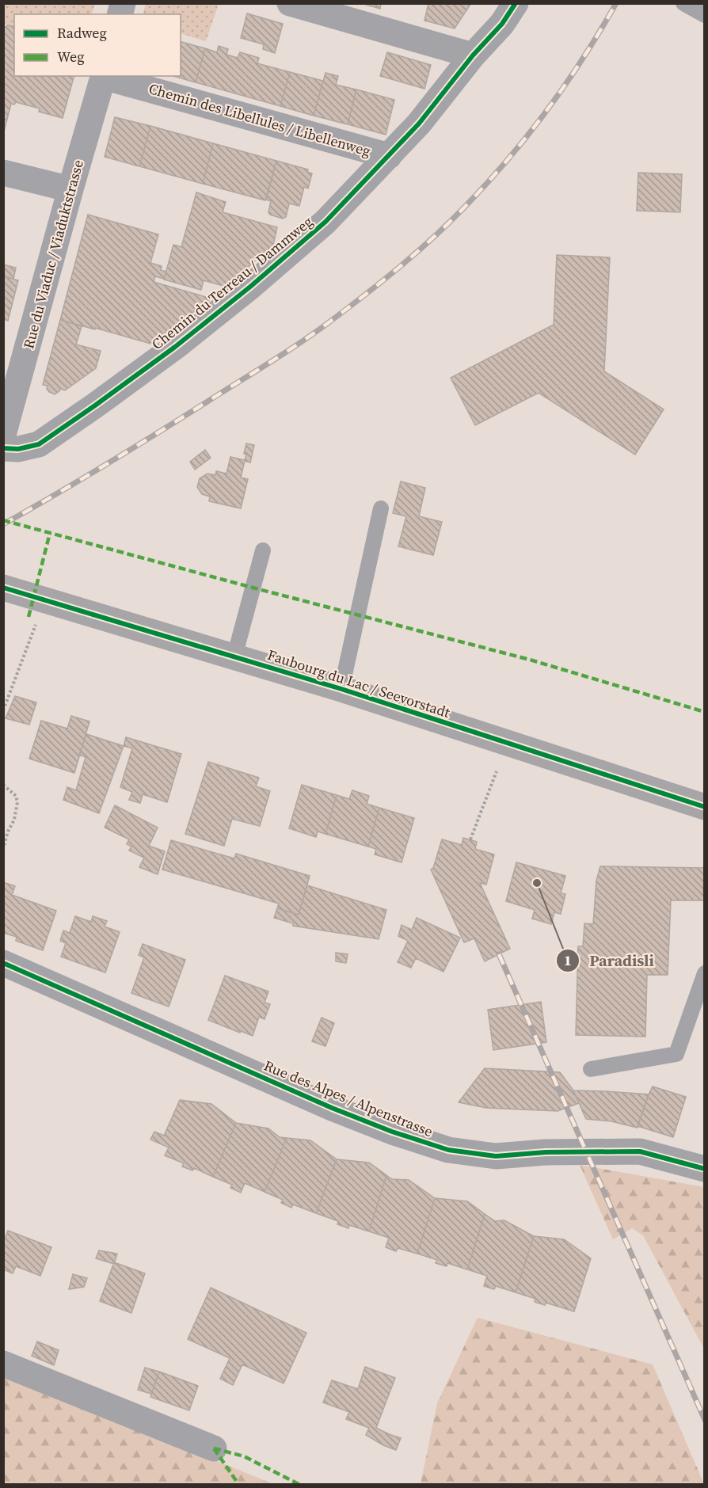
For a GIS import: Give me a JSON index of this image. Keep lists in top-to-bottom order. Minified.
{"streets":{"main road":["Faubourg du Lac / Seevorstadt"],"street":["Chemin des Libellules / Libellenweg","Rue du Viaduc / Viaduktstrasse","Chemin du Terreau / Dammweg","Rue des Alpes / Alpenstrasse"]},"crossings":[["Chemin des Libellules / Libellenweg","Rue du Viaduc / Viaduktstrasse"],["Chemin des Libellules / Libellenweg","Chemin du Terreau / Dammweg"]],"places":["Paradisli"],"legend":["Radweg","Weg"]}
